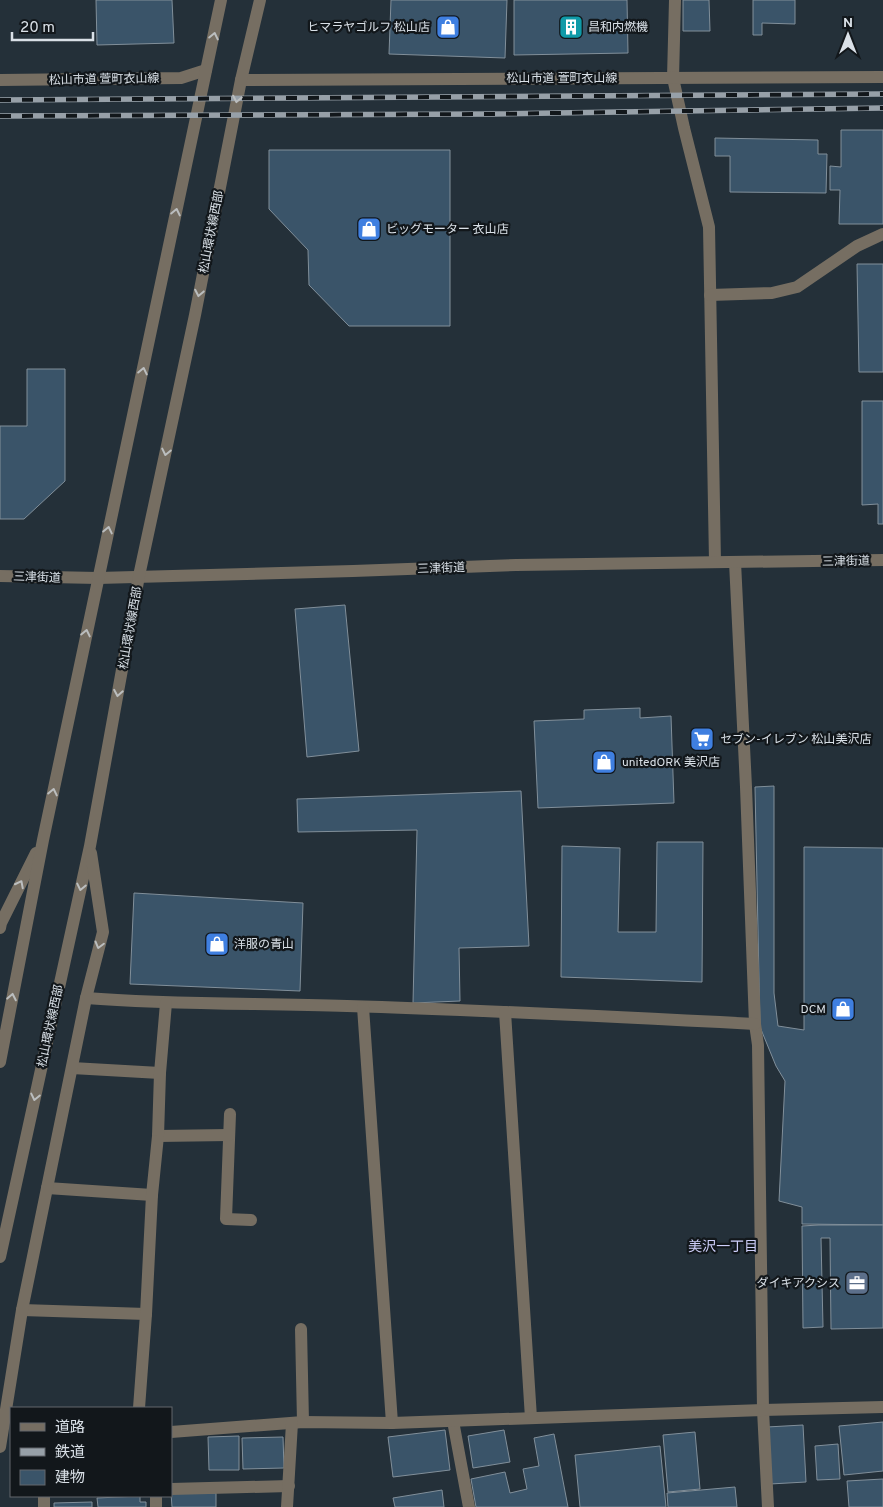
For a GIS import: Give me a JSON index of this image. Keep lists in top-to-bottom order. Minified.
{"streets":{"street":["松山市道 萱町衣山線","松山環状線西部","三津街道"]},"crossings":[["松山市道 萱町衣山線","松山環状線西部"],["松山環状線西部","三津街道"]],"districts":["美沢一丁目"],"places":{"shop":["ヒマラヤゴルフ 松山店","ビッグモーター 衣山店","unitedORK 美沢店","洋服の青山","DCM"],"building":["昌和内燃機"],"supermarket":["セブン-イレブン 松山美沢店"],"office":["ダイキアクシス"]},"legend":["道路","鉄道","建物"],"scale_bar":"20 m","north":"top"}
